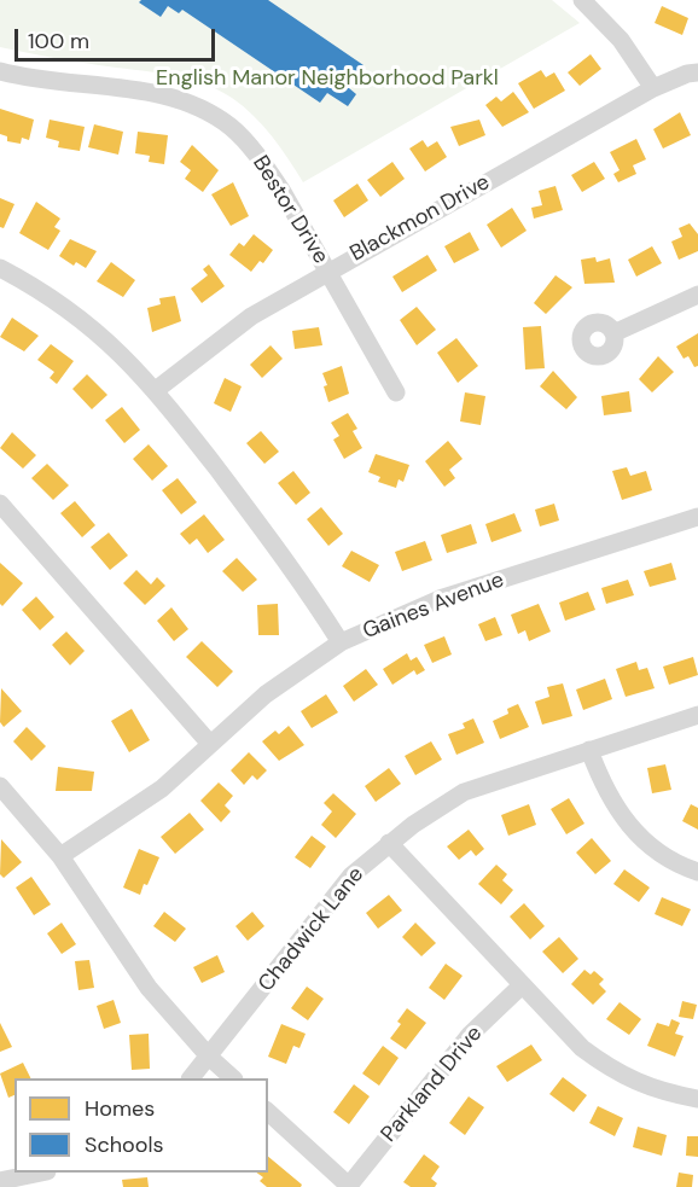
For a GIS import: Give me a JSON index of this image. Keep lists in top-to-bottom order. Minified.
{"streets":{"street":["Bestor Drive","Blackmon Drive","Gaines Avenue","Chadwick Lane","Parkland Drive"]},"crossings":[["Bestor Drive","Blackmon Drive"]],"parks":["English Manor Neighborhood Parkl"],"legend":["Homes","Schools"],"scale_bar":"100 m"}
